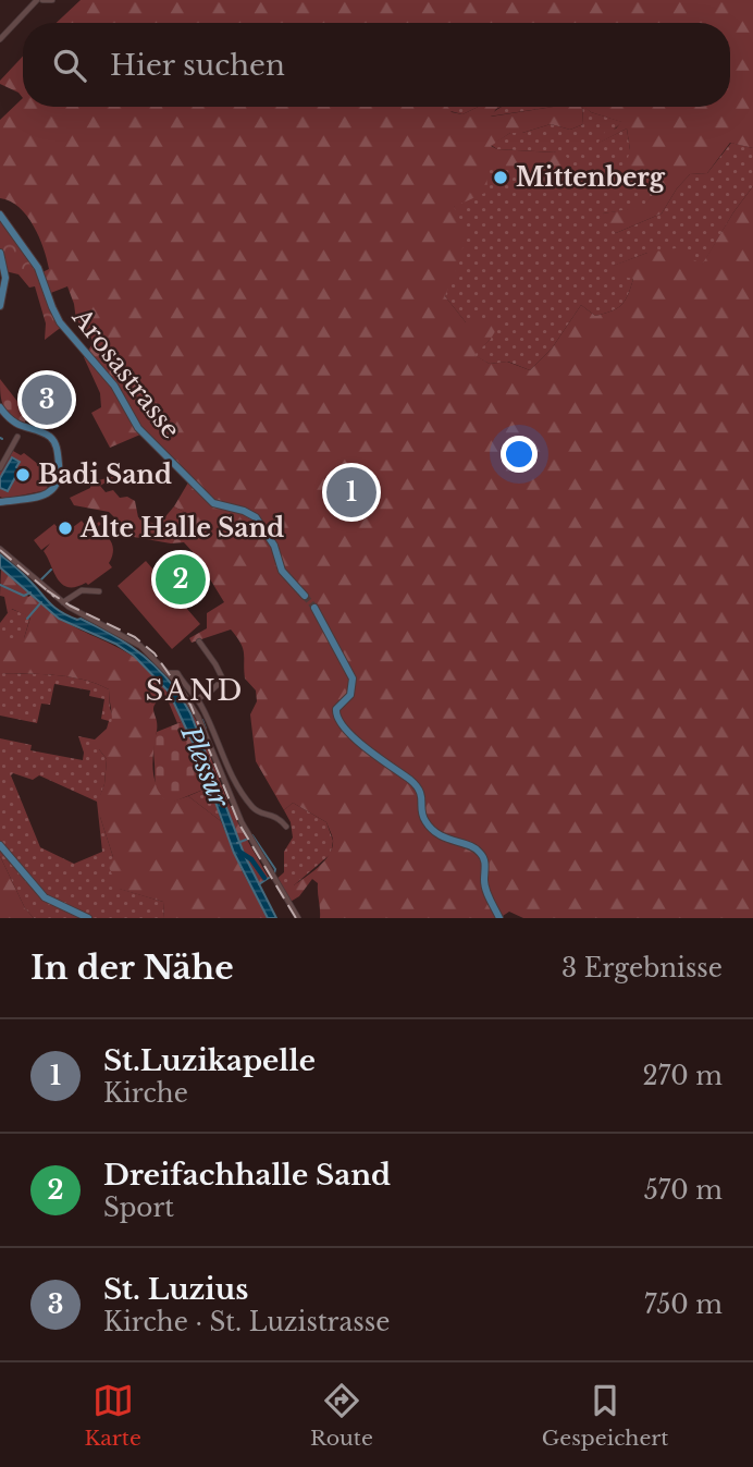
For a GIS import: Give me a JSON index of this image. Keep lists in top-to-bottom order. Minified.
{"streets":{"main road":["Arosastrasse"]},"districts":["SAND"],"water":["Plessur"],"places":["Mittenberg","Badi Sand","Alte Halle Sand"],"page":{"search":"Hier suchen","pins":["3","1","2"],"heading":["In der Nähe","3 Ergebnisse"],"list":[{"mark":"1","name":"St.Luzikapelle","note":"Kirche","value":"270 m"},{"mark":"2","name":"Dreifachhalle Sand","note":"Sport","value":"570 m"},{"mark":"3","name":"St. Luzius","note":"Kirche · St. Luzistrasse","value":"750 m"}],"nav":["Karte","Route","Gespeichert"]}}
